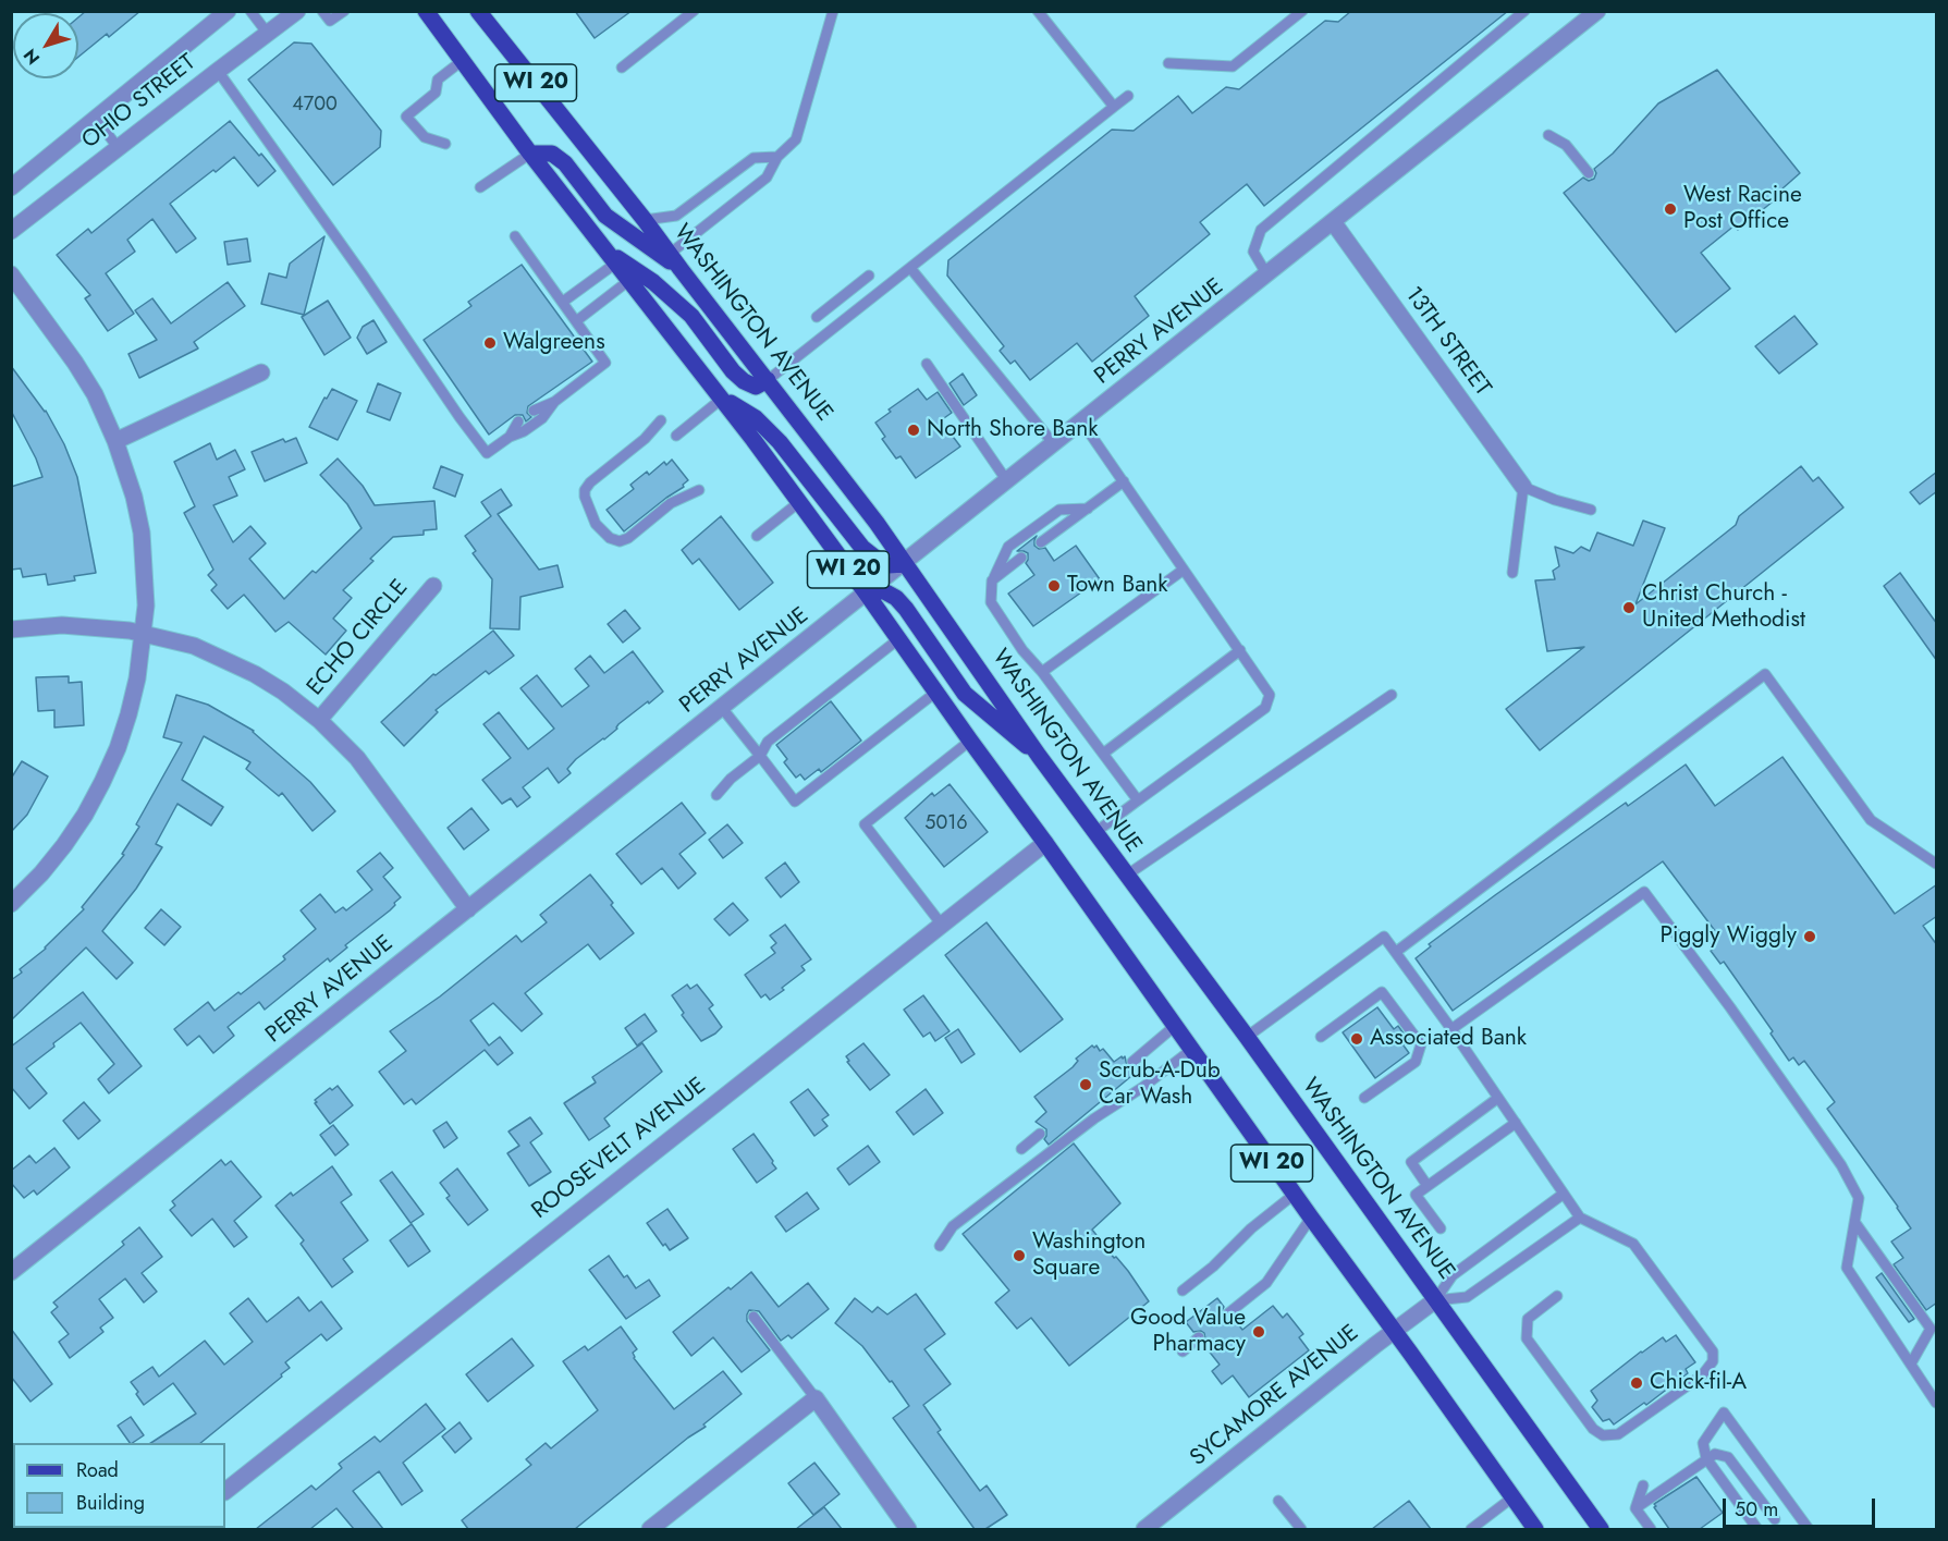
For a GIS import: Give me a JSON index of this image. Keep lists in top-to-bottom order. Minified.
{"streets":{"main road":["WI 20","WASHINGTON AVENUE"],"street":["OHIO STREET","PERRY AVENUE","13TH STREET","ECHO CIRCLE","ROOSEVELT AVENUE","SYCAMORE AVENUE"]},"crossings":[["WI 20","PERRY AVENUE"],["WI 20","ROOSEVELT AVENUE"],["WI 20","SYCAMORE AVENUE"],["WASHINGTON AVENUE","PERRY AVENUE"],["WASHINGTON AVENUE","SYCAMORE AVENUE"],["PERRY AVENUE","13TH STREET"]],"places":["West Racine Post Office","Walgreens","North Shore Bank","Town Bank","Christ Church - United Methodist","Piggly Wiggly","Associated Bank","Scrub-A-Dub Car Wash","Washington Square","Good Value Pharmacy","Chick-fil-A"],"house_numbers":["4700","5016"],"legend":["Road","Building"],"scale_bar":"50 m","north":"bottom left"}
